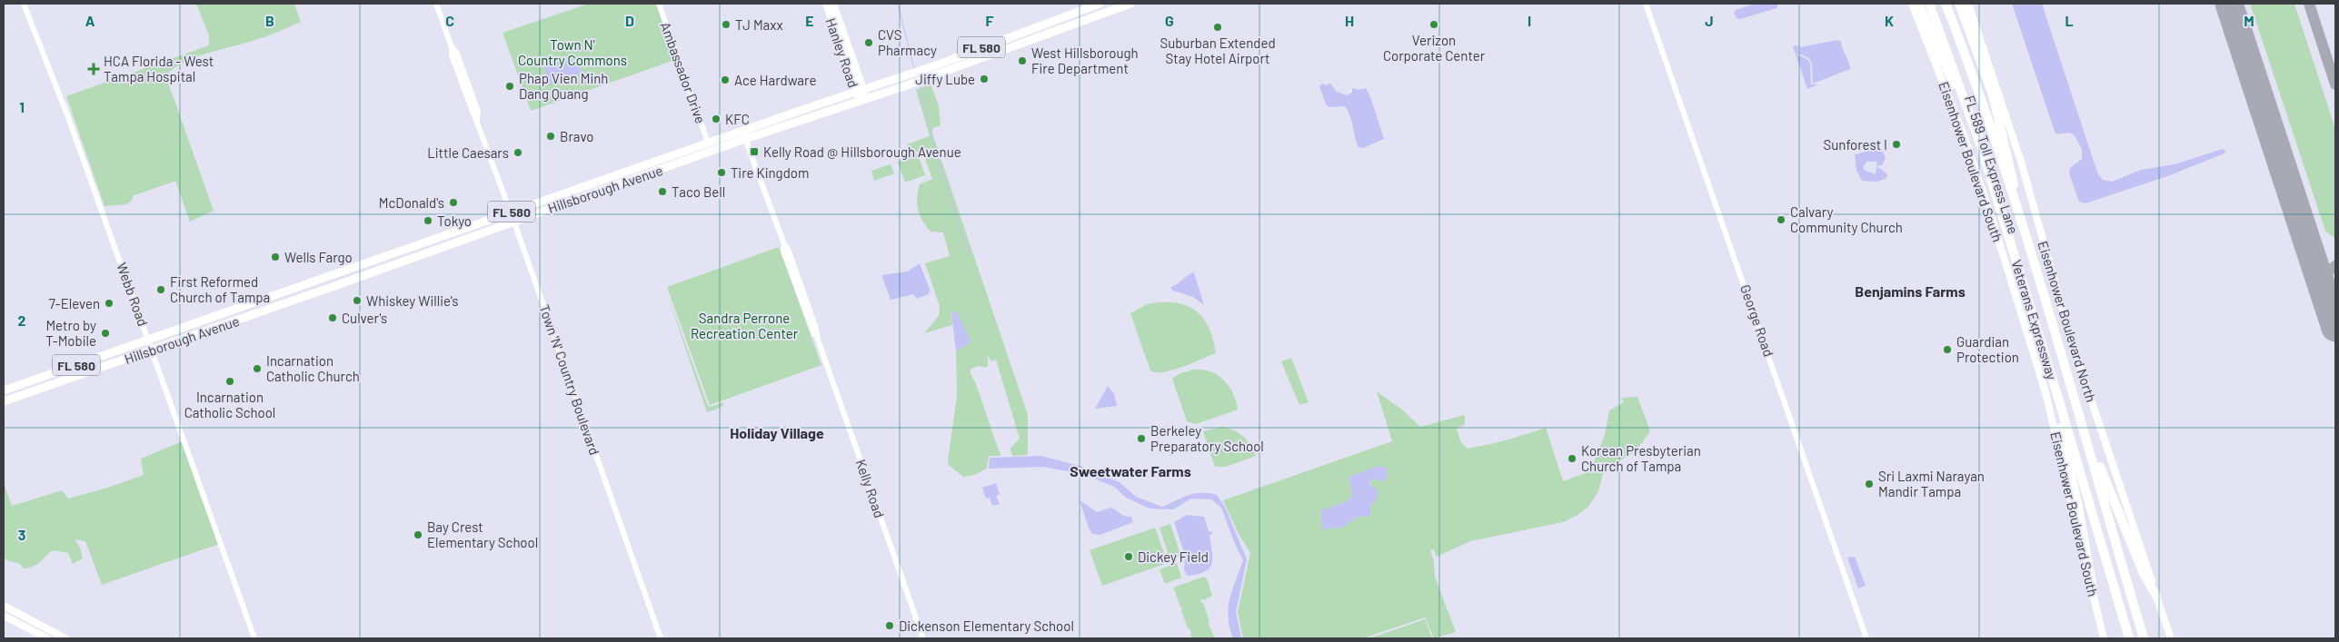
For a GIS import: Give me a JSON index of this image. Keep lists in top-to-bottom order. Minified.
{"streets":{"highway":["FL 589 Toll Express Lane","Veterans Expressway"],"main road":["FL 580","Hanley Road","Eisenhower Boulevard South","Hillsborough Avenue","Eisenhower Boulevard North"],"street":["Ambassador Drive","Webb Road","George Road","Town 'N' Country Boulevard","Kelly Road"]},"crossings":[["Hanley Road","Hillsborough Avenue"],["Ambassador Drive","Hillsborough Avenue"],["FL 589 Toll Express Lane","Veterans Expressway"],["Hillsborough Avenue","Webb Road"],["Hillsborough Avenue","Town 'N' Country Boulevard"],["Hillsborough Avenue","Kelly Road"]],"districts":["Benjamins Farms","Holiday Village","Sweetwater Farms"],"parks":["Town N' Country Commons","Sandra Perrone Recreation Center"],"places":{"other":["TJ Maxx","Verizon Corporate Center","Suburban Extended Stay Hotel Airport","CVS Pharmacy","West Hillsborough Fire Department","Jiffy Lube","Ace Hardware","Phap Vien Minh Dang Quang","KFC","Bravo","Sunforest I","Little Caesars","Tire Kingdom","Taco Bell","McDonald's","Calvary Community Church","Tokyo","Wells Fargo","First Reformed Church of Tampa","Whiskey Willie's","7-Eleven","Culver's","Metro by T-Mobile","Guardian Protection","Incarnation Catholic Church","Incarnation Catholic School","Berkeley Preparatory School","Korean Presbyterian Church of Tampa","Sri Laxmi Narayan Mandir Tampa","Bay Crest Elementary School","Dickey Field","Dickenson Elementary School"],"health":["HCA Florida - West Tampa Hospital"],"transit":["Kelly Road @ Hillsborough Avenue"]},"grid":{"columns":["A","B","C","D","E","F","G","H","I","J","K","L","M"],"rows":["1","2","3"]}}
